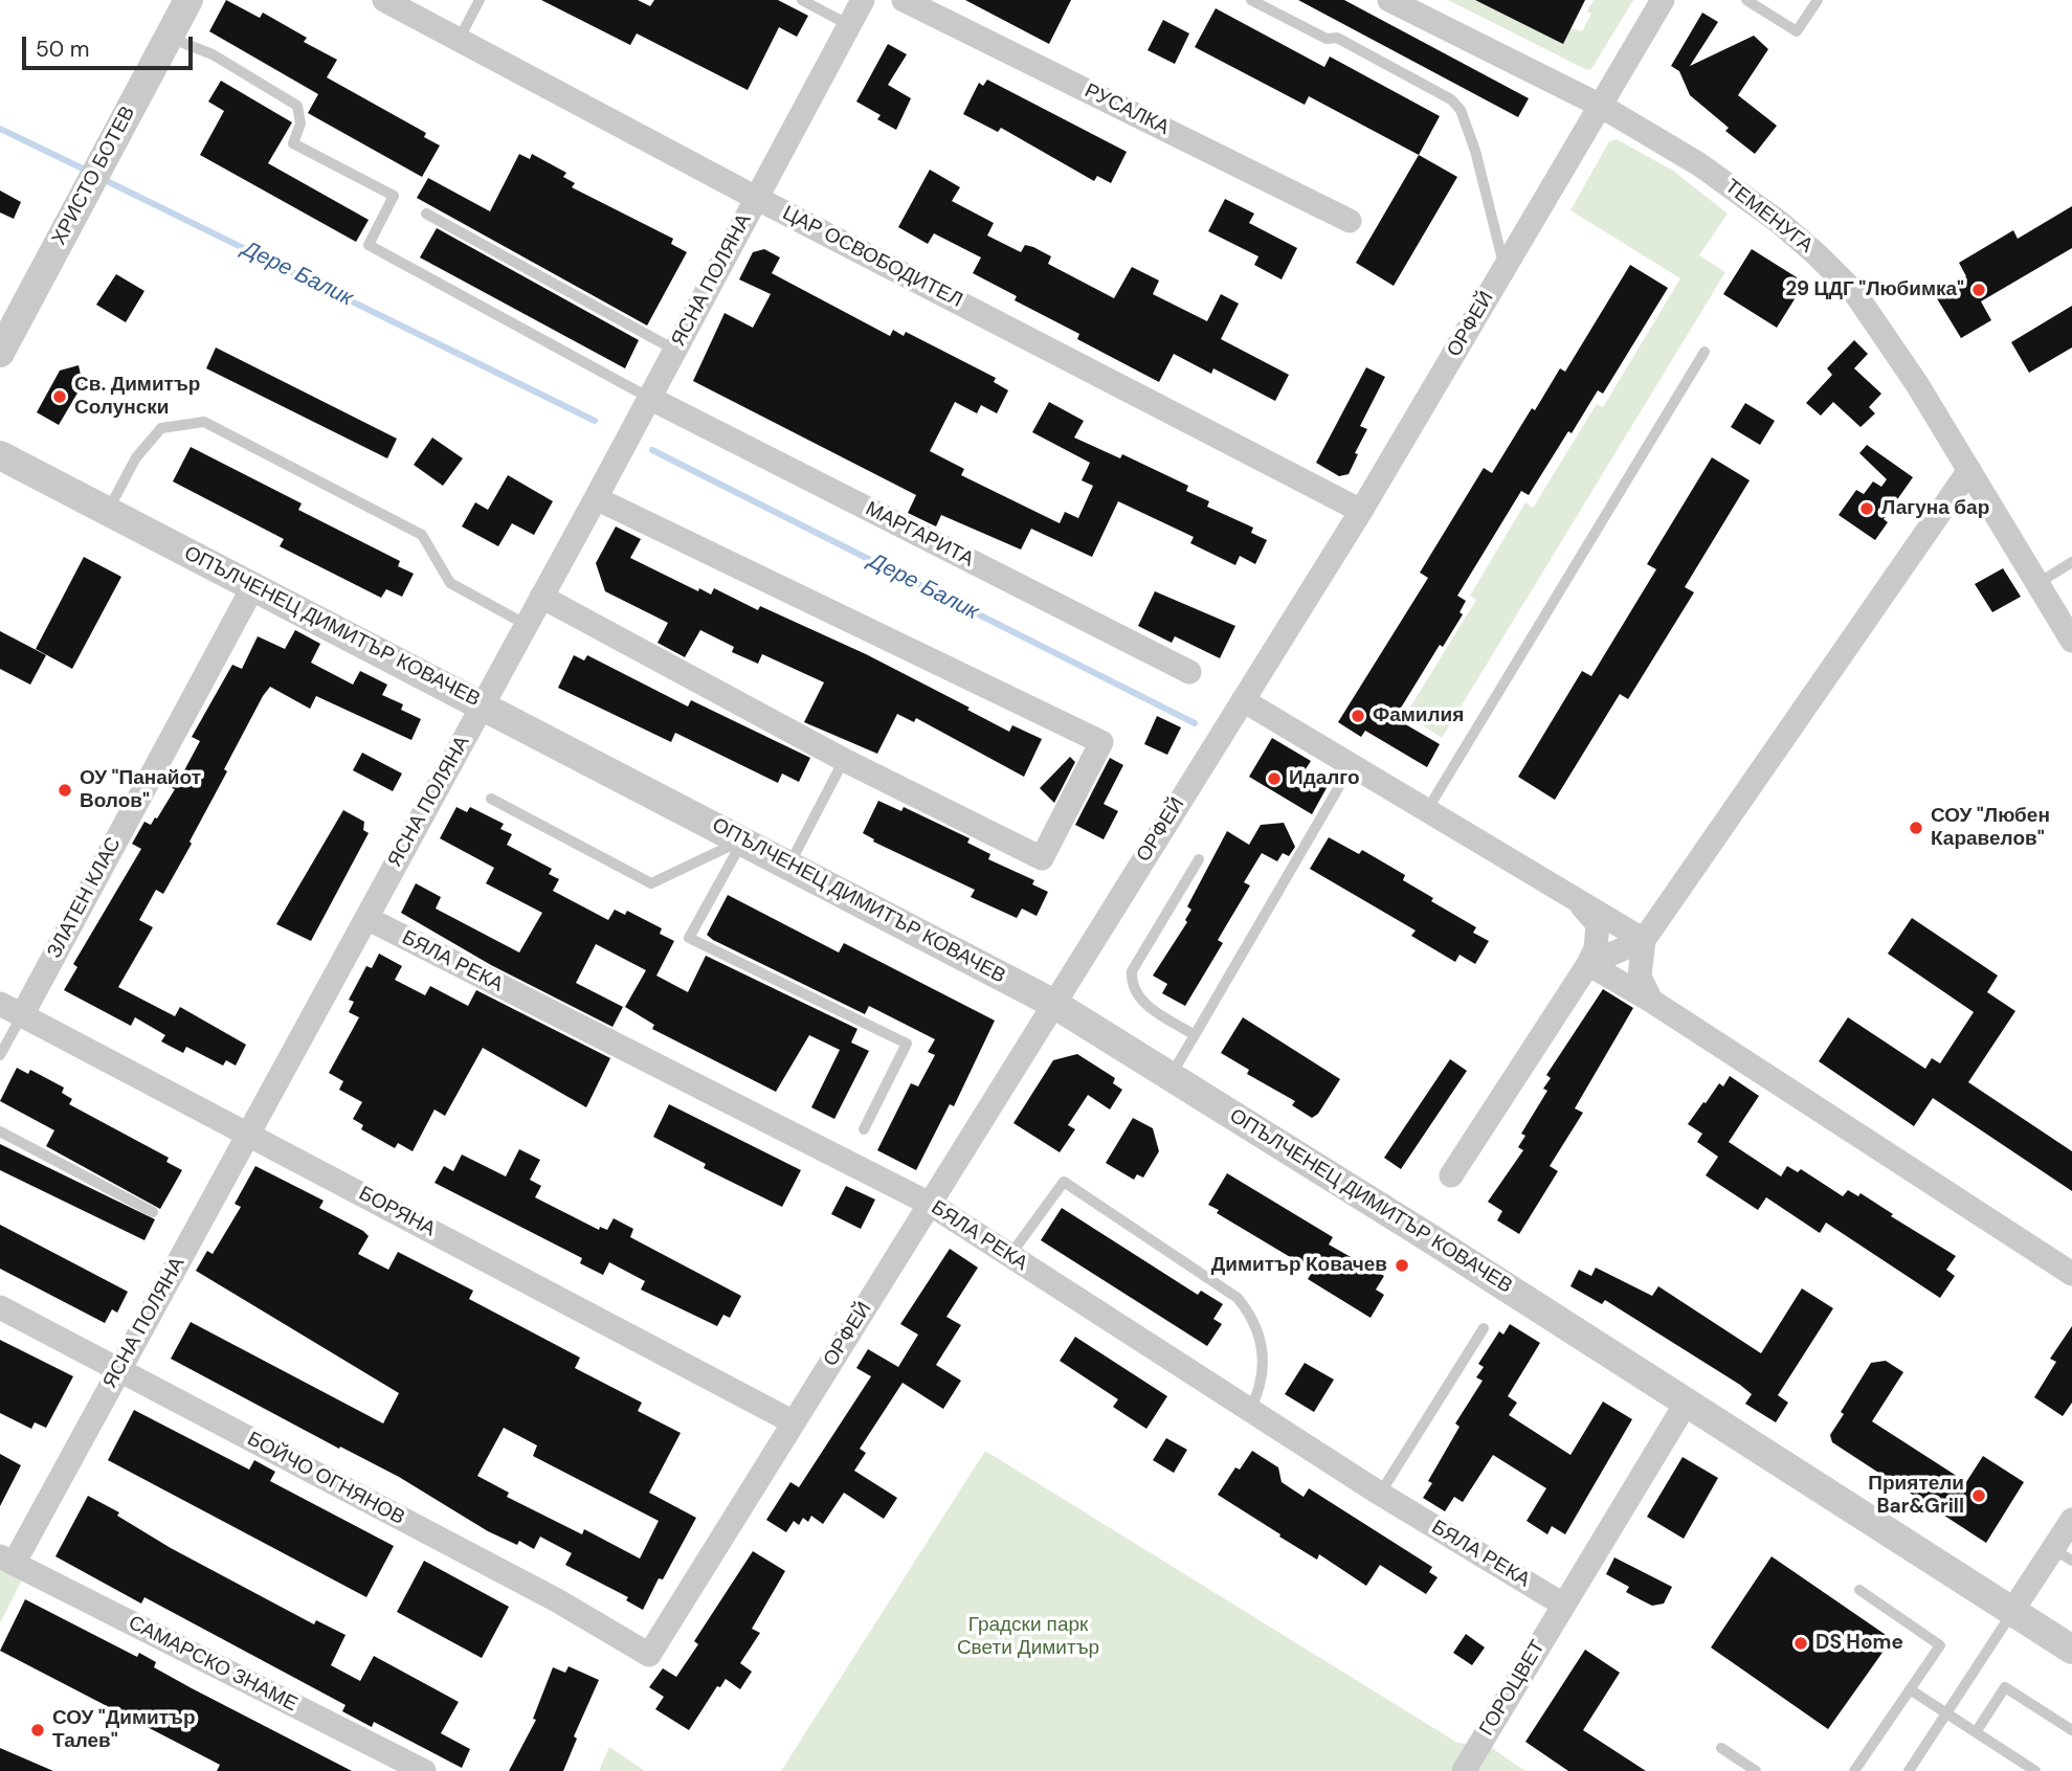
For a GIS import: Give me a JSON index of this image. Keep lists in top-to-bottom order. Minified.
{"streets":{"street":["РУСАЛКА","ХРИСТО БОТЕВ","ТЕМЕНУГА","ЦАР ОСВОБОДИТЕЛ","ЯСНА ПОЛЯНА","ОРФЕЙ","МАРГАРИТА","ОПЪЛЧЕНЕЦ ДИМИТЪР КОВАЧЕВ","ЗЛАТЕН КЛАС","БЯЛА РЕКА","БОРЯНА","БОЙЧО ОГНЯНОВ","САМАРСКО ЗНАМЕ","ГОРОЦВЕТ"]},"crossings":[["ТЕМЕНУГА","ОРФЕЙ"],["ЦАР ОСВОБОДИТЕЛ","ЯСНА ПОЛЯНА"],["ЦАР ОСВОБОДИТЕЛ","ОРФЕЙ"],["ЯСНА ПОЛЯНА","МАРГАРИТА"],["ЯСНА ПОЛЯНА","ОПЪЛЧЕНЕЦ ДИМИТЪР КОВАЧЕВ"],["ЯСНА ПОЛЯНА","БЯЛА РЕКА"],["ЯСНА ПОЛЯНА","БОРЯНА"],["ЯСНА ПОЛЯНА","БОЙЧО ОГНЯНОВ"],["ЯСНА ПОЛЯНА","САМАРСКО ЗНАМЕ"],["ОРФЕЙ","ОПЪЛЧЕНЕЦ ДИМИТЪР КОВАЧЕВ"],["ОРФЕЙ","БЯЛА РЕКА"],["ОРФЕЙ","БОРЯНА"],["ОРФЕЙ","БОЙЧО ОГНЯНОВ"],["ОПЪЛЧЕНЕЦ ДИМИТЪР КОВАЧЕВ","ЗЛАТЕН КЛАС"],["ЗЛАТЕН КЛАС","БОРЯНА"],["БЯЛА РЕКА","ГОРОЦВЕТ"]],"water":["Дере Балик"],"parks":["Градски парк Свети Димитър"],"places":["29 ЦДГ \"Любимка\"","Св. Димитър Солунски","Лагуна бар","Фамилия","Идалго","ОУ \"Панайот Волов\"","СОУ \"Любен Каравелов\"","Димитър Ковачев","Приятели Bar&Grill","DS Home","СОУ \"Димитър Талев\""],"scale_bar":"50 m"}
